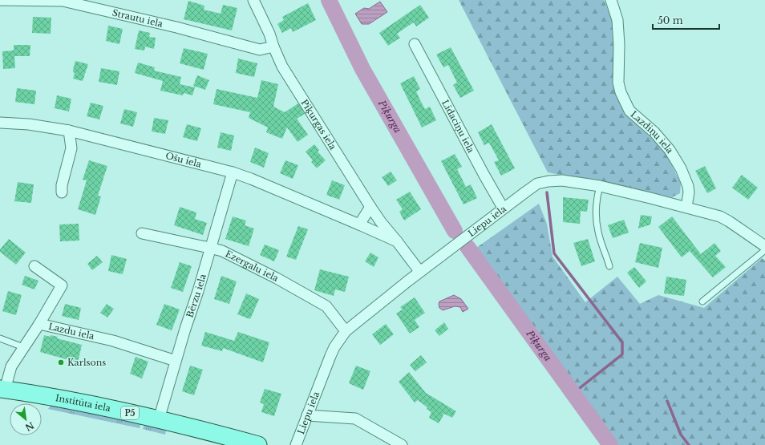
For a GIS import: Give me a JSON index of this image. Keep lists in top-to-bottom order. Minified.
{"streets":{"main road":["Institūta iela","P5"],"street":["Strautu iela","Piķurgas iela","Līdaciņu iela","Lazdiņu iela","Ošu iela","Liepu iela","Ezergalu iela","Bērzu iela","Lazdu iela"]},"crossings":[["Strautu iela","Piķurgas iela"],["Piķurgas iela","Ošu iela"],["Līdaciņu iela","Liepu iela"],["Lazdiņu iela","Liepu iela"],["Ošu iela","Liepu iela"],["Ošu iela","Bērzu iela"],["Liepu iela","Ezergalu iela"],["Ezergalu iela","Bērzu iela"],["Bērzu iela","Lazdu iela"],["Bērzu iela","Institūta iela"],["Lazdu iela","Institūta iela"]],"water":["Piķurga"],"places":["Karlsons"],"scale_bar":"50 m","north":"bottom right"}
